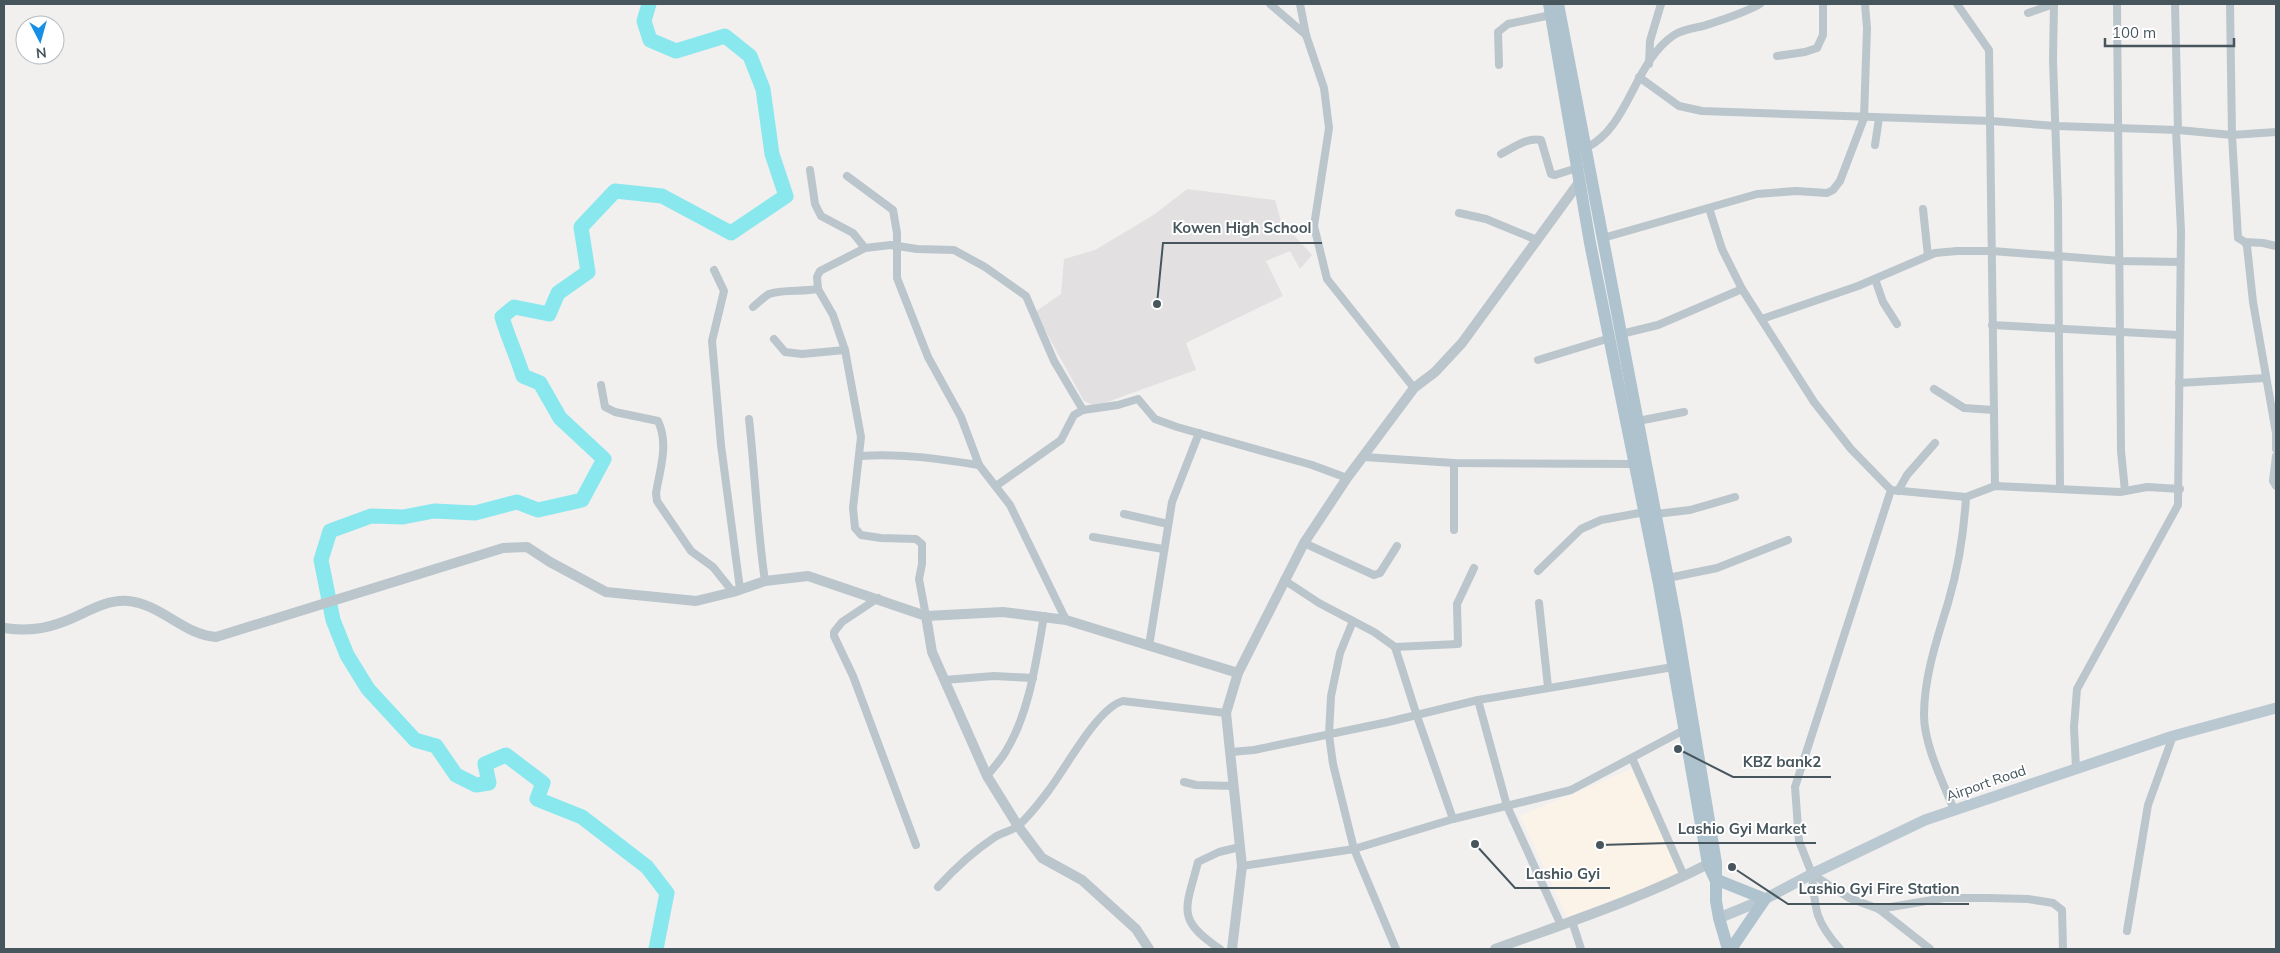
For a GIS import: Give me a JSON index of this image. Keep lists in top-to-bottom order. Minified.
{"streets":{"main road":["Airport Road"]},"places":["Kowen High School","KBZ bank2","Lashio Gyi","Lashio Gyi Market","Lashio Gyi Fire Station"],"scale_bar":"100 m","north":"bottom"}
